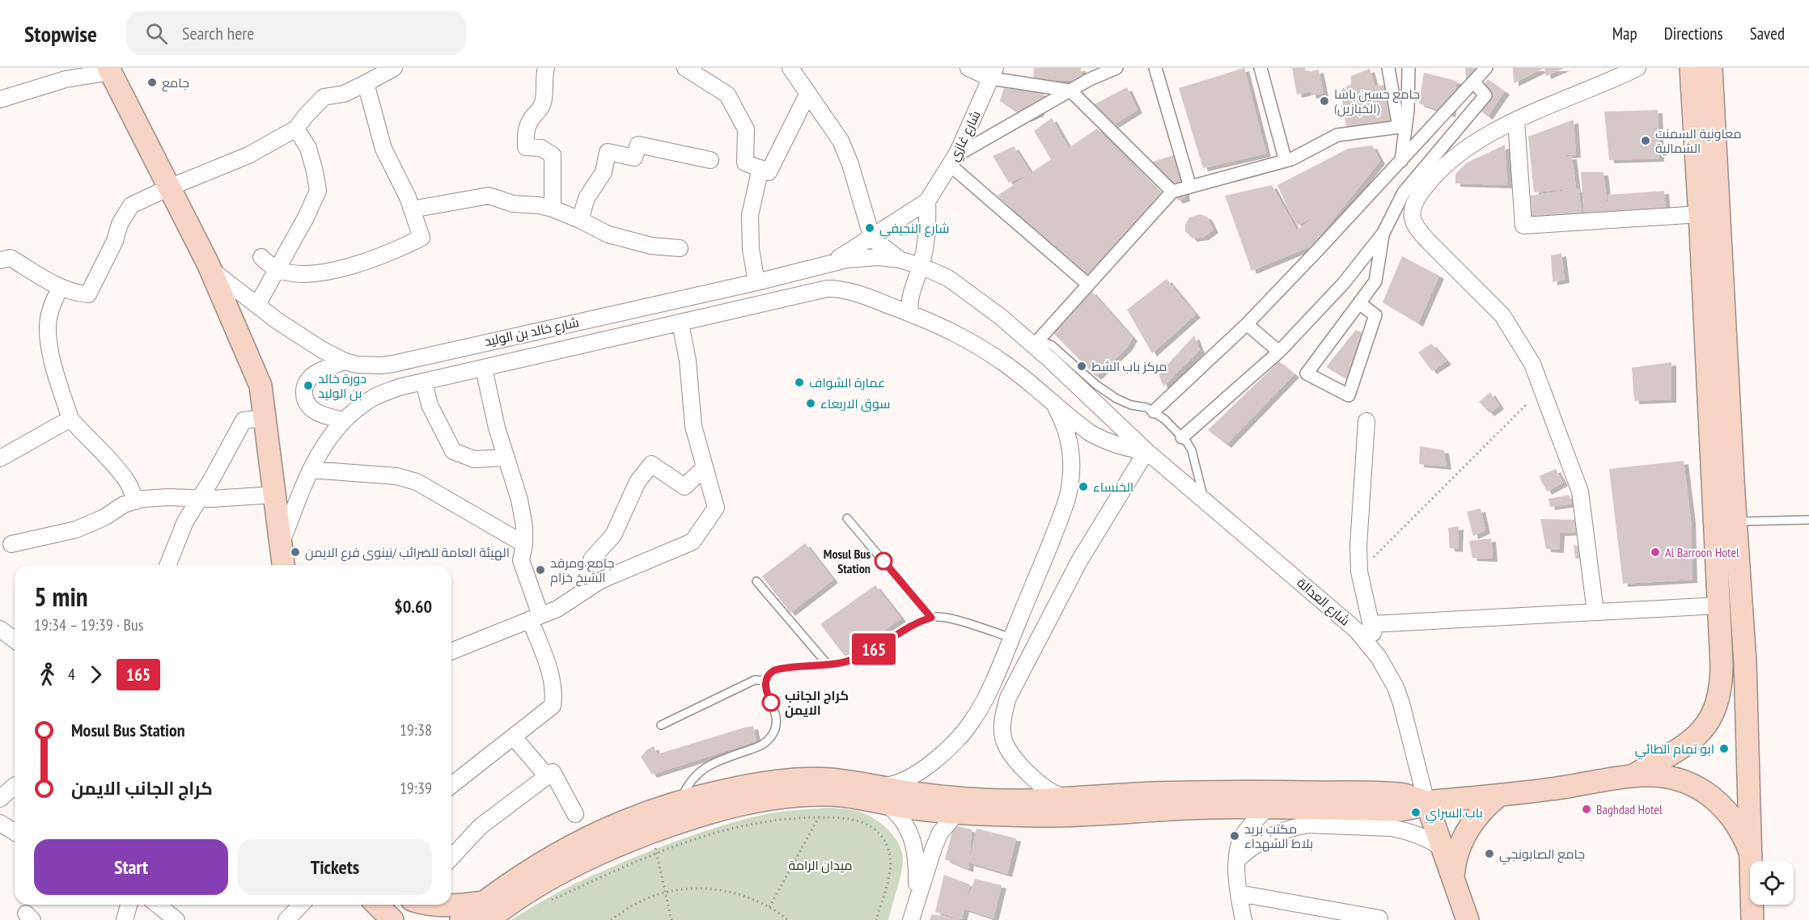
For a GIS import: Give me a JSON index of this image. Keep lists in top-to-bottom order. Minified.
{"streets":{"street":["شارع غازي","شارع خالد بن الوليد","شارع العدالة"]},"crossings":[["شارع غازي","شارع خالد بن الوليد"],["شارع خالد بن الوليد","شارع العدالة"]],"parks":["ميدان الرامة"],"places":["جامع","جامع حسين باشا (الخبازين)","معاونية السمنت الشمالية","شارع النجيفي","مركز باب الشط","عمارة الشواف","دورة خالد بن الوليد","سوق الاربعاء","الخنساء","الهيئة العامة للضرائب /نينوى فرع الايمن","Al Barroon Hotel","Mosul Bus Station","جامع ومرقد الشيخ خزام","كراج الجانب الايمن","ابو تمام الطائي","Baghdad Hotel","باب السراي","مكتب بريد بلاط الشهداء","جامع الصابونجي"],"lines":["bus line 165"],"page":{"header":"Stopwise","search":"Search here","nav":["Map","Directions","Saved"],"on_map":"165","heading":["5 min","19:34 – 19:39 · Bus","$0.60"],"legs":["4","165"],"list":[{"name":"Mosul Bus Station","value":"19:38"},{"name":"كراج الجانب الايمن","value":"19:39"}],"buttons":["Start","Tickets"]}}
